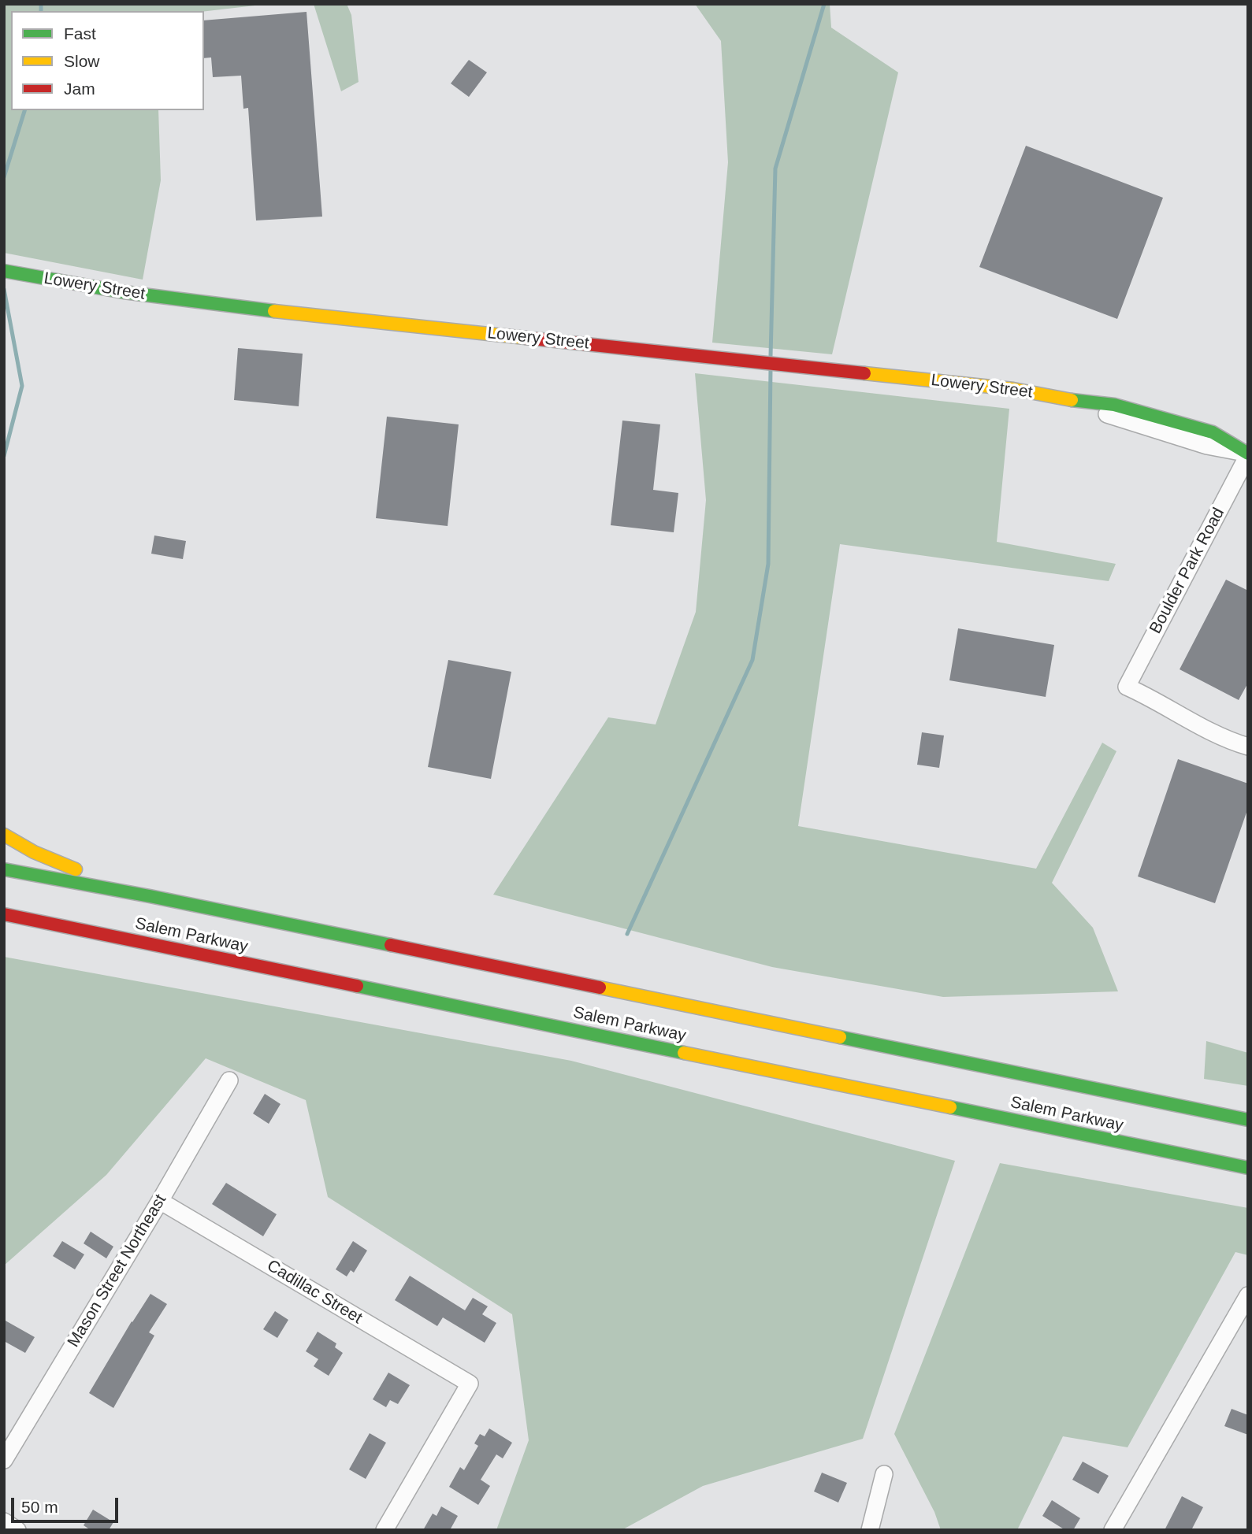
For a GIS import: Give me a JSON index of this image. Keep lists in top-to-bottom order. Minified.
{"streets":{"main road":["Lowery Street","Salem Parkway"],"street":["Boulder Park Road","Mason Street Northeast","Cadillac Street"]},"crossings":[["Lowery Street","Boulder Park Road"],["Mason Street Northeast","Cadillac Street"]],"legend":["Fast","Slow","Jam"],"scale_bar":"50 m"}
